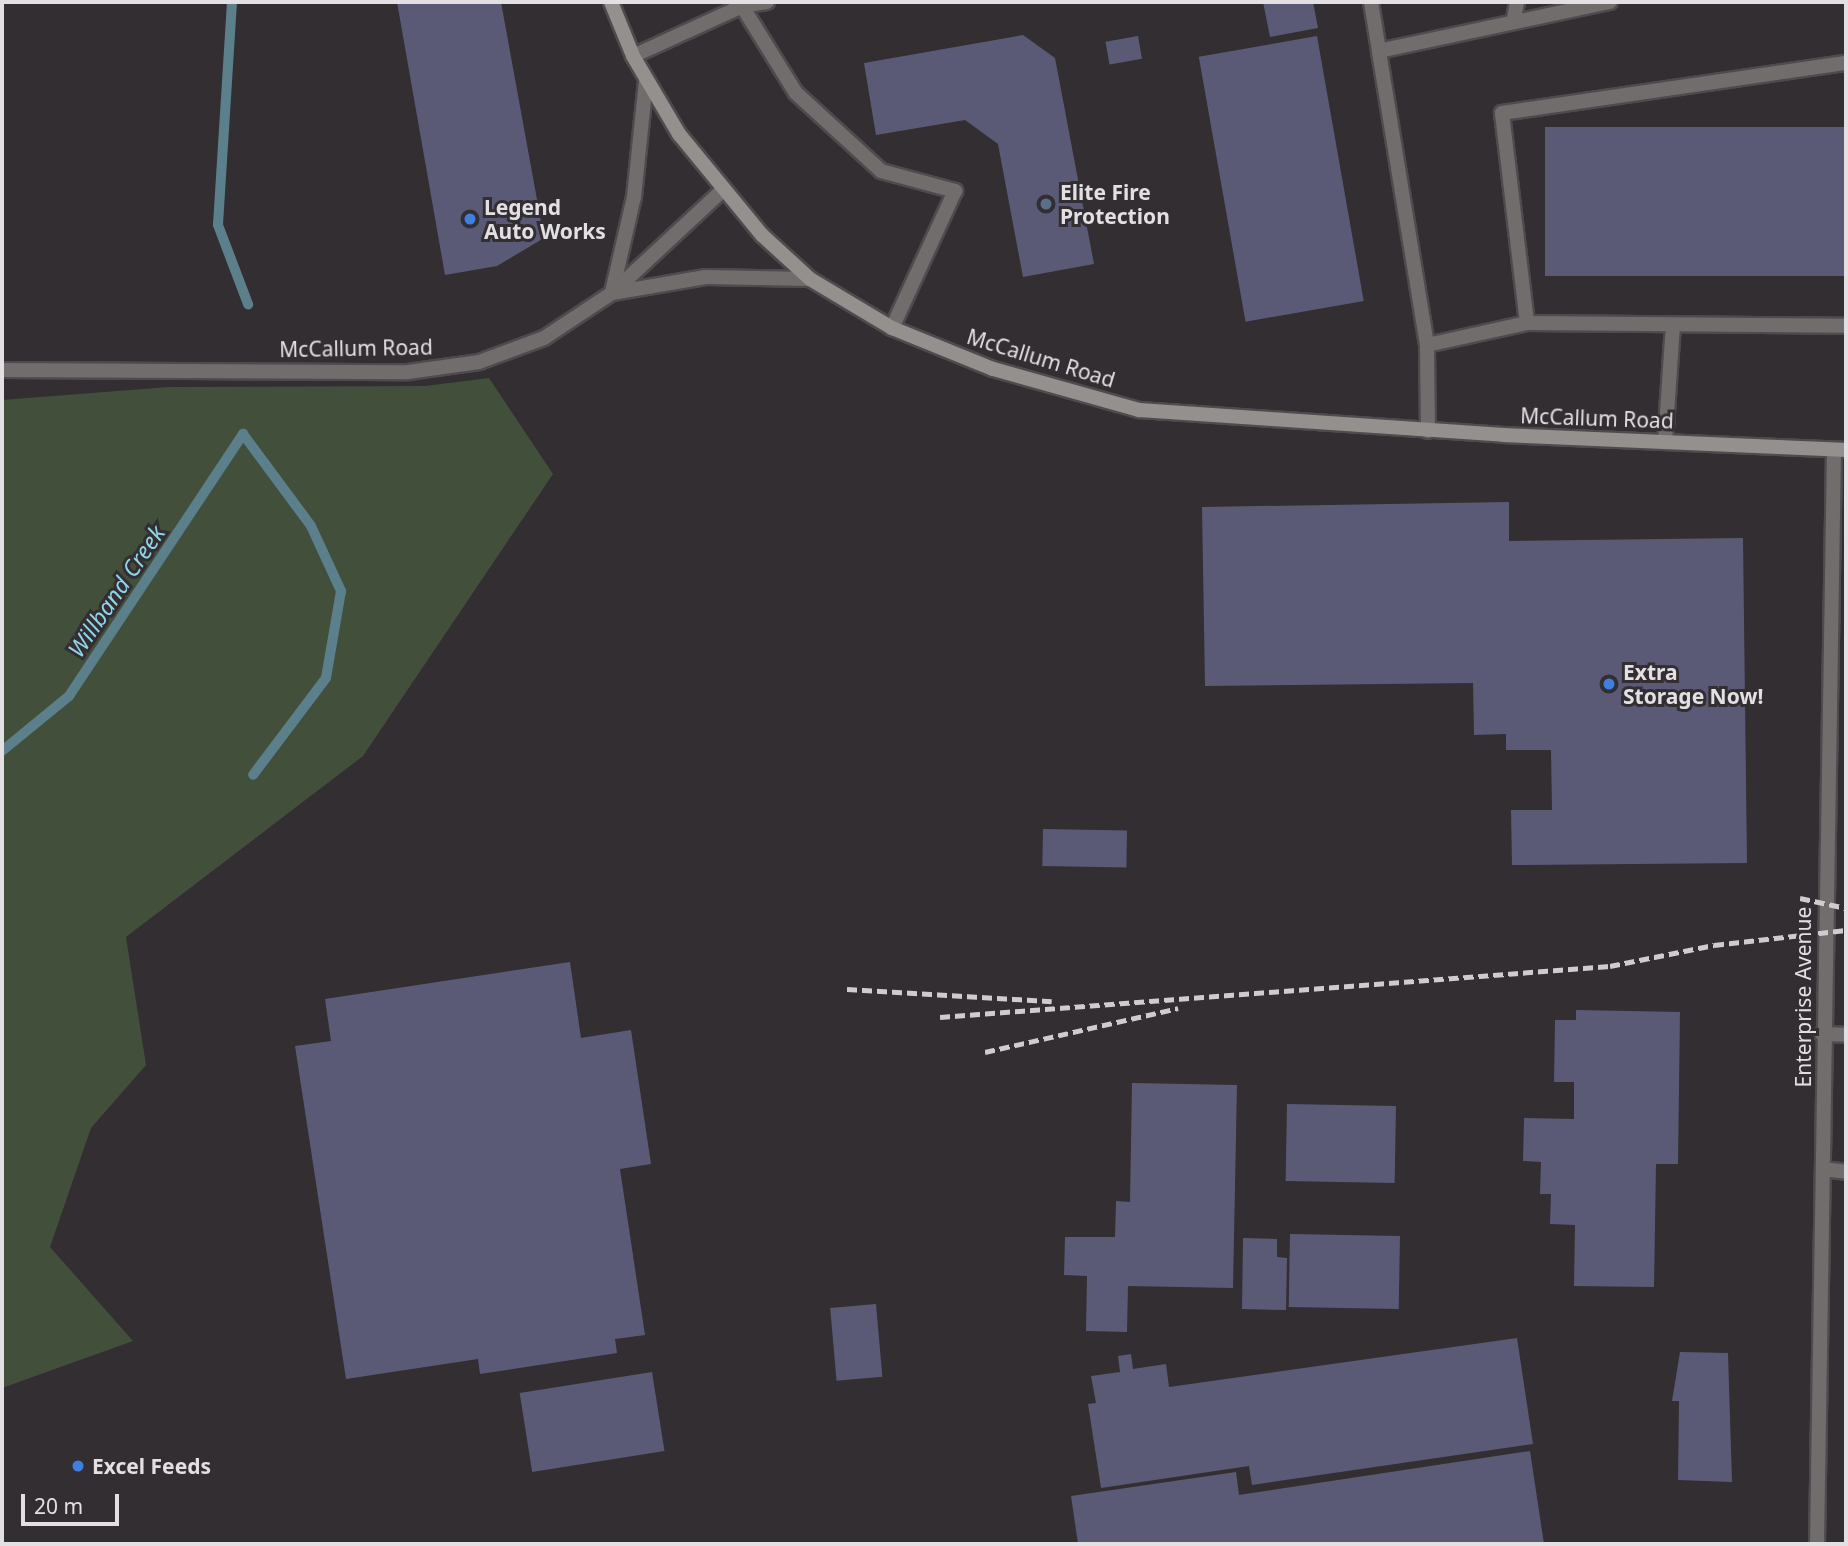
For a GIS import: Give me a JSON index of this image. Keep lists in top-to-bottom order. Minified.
{"streets":{"main road":["McCallum Road"],"street":["Enterprise Avenue"]},"crossings":[["McCallum Road","Enterprise Avenue"]],"water":["Willband Creek"],"places":["Elite Fire Protection","Legend Auto Works","Extra Storage Now!","Excel Feeds"],"scale_bar":"20 m"}
